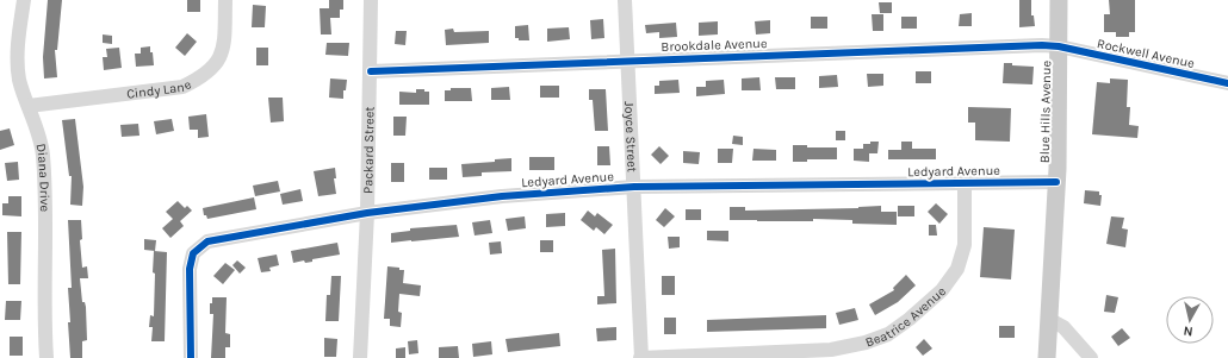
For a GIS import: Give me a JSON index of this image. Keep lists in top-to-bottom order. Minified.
{"streets":{"main road":["Blue Hills Avenue"],"street":["Brookdale Avenue","Rockwell Avenue","Cindy Lane","Joyce Street","Packard Street","Ledyard Avenue","Diana Drive","Beatrice Avenue"]},"crossings":[["Brookdale Avenue","Rockwell Avenue"],["Brookdale Avenue","Blue Hills Avenue"],["Brookdale Avenue","Joyce Street"],["Brookdale Avenue","Packard Street"],["Rockwell Avenue","Blue Hills Avenue"],["Cindy Lane","Diana Drive"],["Blue Hills Avenue","Ledyard Avenue"],["Joyce Street","Ledyard Avenue"],["Joyce Street","Beatrice Avenue"],["Packard Street","Ledyard Avenue"],["Ledyard Avenue","Beatrice Avenue"]],"north":"bottom"}
